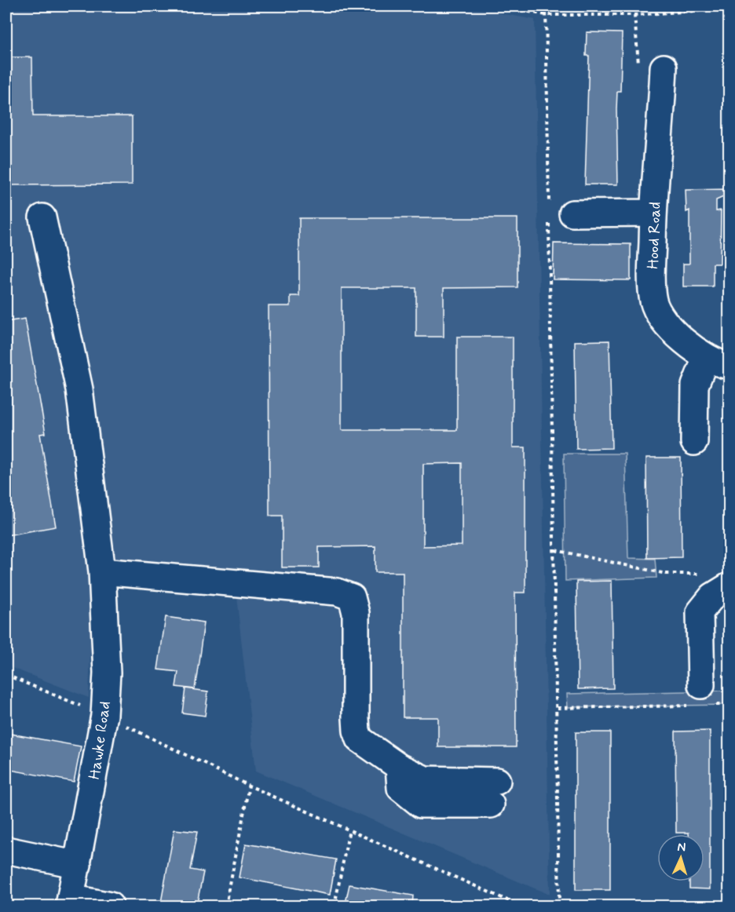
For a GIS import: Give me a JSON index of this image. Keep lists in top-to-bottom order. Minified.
{"streets":{"street":["Hood Road","Hawke Road"]},"north":"top"}
